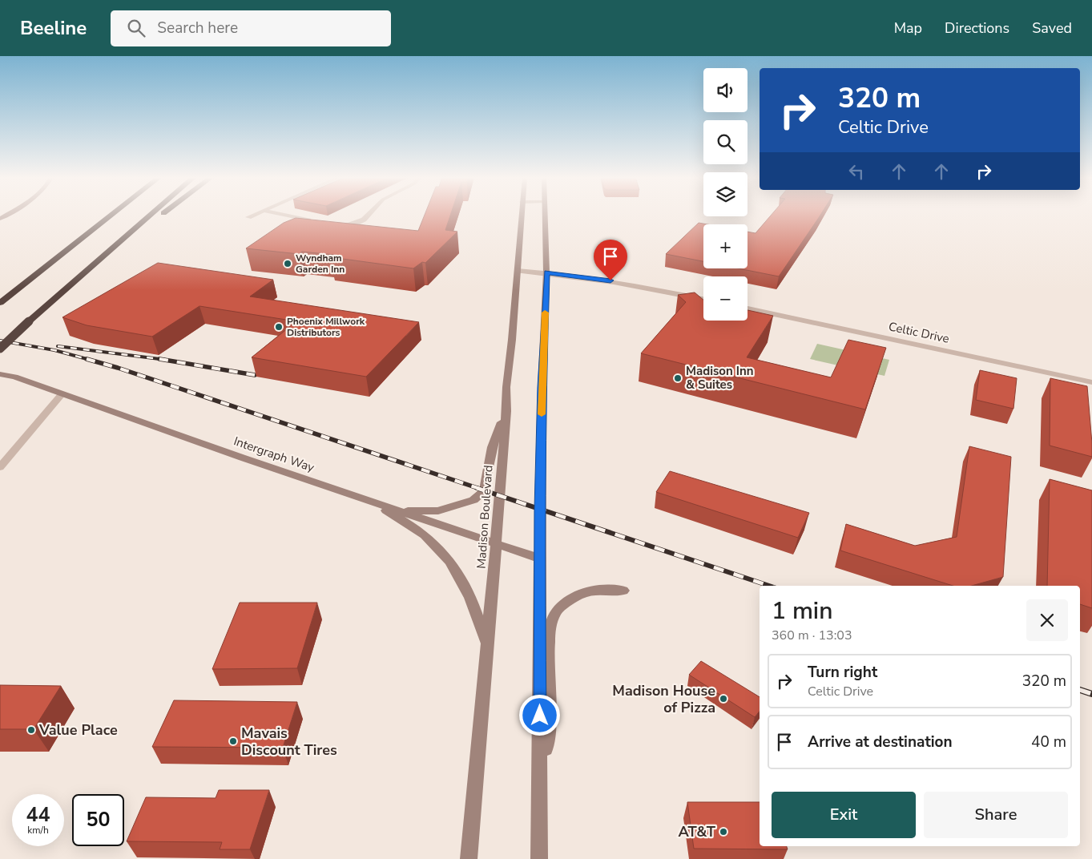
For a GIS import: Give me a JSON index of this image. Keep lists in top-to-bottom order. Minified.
{"streets":{"main road":["Intergraph Way","Madison Boulevard"],"street":["Celtic Drive"]},"crossings":[["Intergraph Way","Madison Boulevard"]],"places":["Wyndham Garden Inn","Phoenix Millwork Distributors","Madison Inn & Suites","Madison House of Pizza","Value Place","Mavais Discount Tires","AT&T"],"page":{"header":"Beeline","search":"Search here","nav":["Map","Directions","Saved"],"map_buttons":["+","−"],"turn":["320 m","Celtic Drive"],"heading":["1 min","360 m · 13:03"],"list":[{"name":"Turn right","note":"Celtic Drive","value":"320 m"},{"name":"Arrive at destination","value":"40 m"}],"buttons":["Exit","Share"],"speed":"44 km/h","limit":"50"}}
